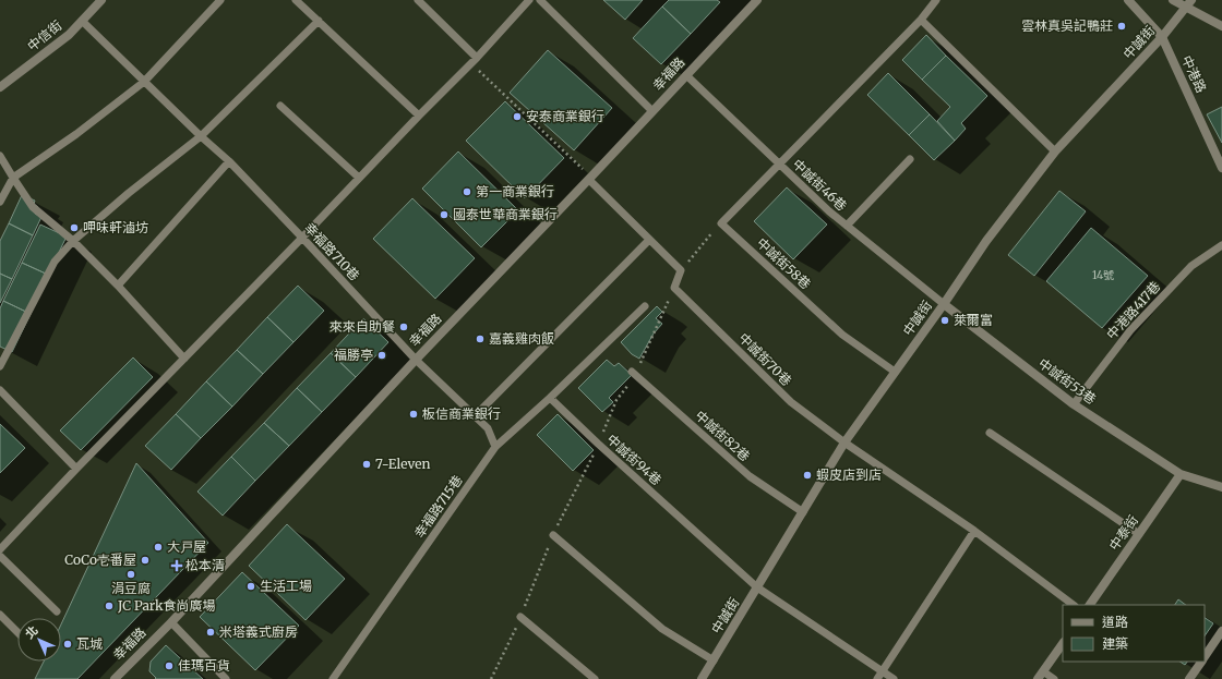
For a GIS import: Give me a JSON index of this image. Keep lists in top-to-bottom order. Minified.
{"streets":{"street":["中信街","中誠街","幸福路","中港路","中誠街53巷","中泰街"],"lane":["中誠街46巷","幸福路710巷","中誠街58巷","中港路417巷","中誠街70巷","中誠街82巷","中誠街94巷","幸福路715巷"]},"crossings":[["中信街","幸福路710巷"],["中誠街","中港路"],["中誠街","中誠街46巷"],["中誠街","中誠街58巷"],["中誠街","中誠街70巷"],["中誠街","中誠街53巷"],["中誠街","中誠街82巷"],["中誠街","中誠街94巷"],["幸福路","中誠街46巷"],["幸福路","幸福路710巷"],["中誠街46巷","中誠街53巷"],["中港路417巷","中誠街53巷"],["中誠街53巷","中泰街"]],"places":{"other":["雲林真吳記鴨莊","安泰商業銀行","第一商業銀行","國泰世華商業銀行","呷味軒滷坊","萊爾富","來來自助餐","嘉義雞肉飯","福勝亭","板信商業銀行","7-Eleven","蝦皮店到店","大戸屋","CoCo壱番屋","涓豆腐","生活工場","JC Park食尚廣場","米塔義式廚房","瓦城","佳瑪百貨"],"health":["松本清"]},"house_numbers":["14號"],"legend":["道路","建築"],"north":"top left"}
